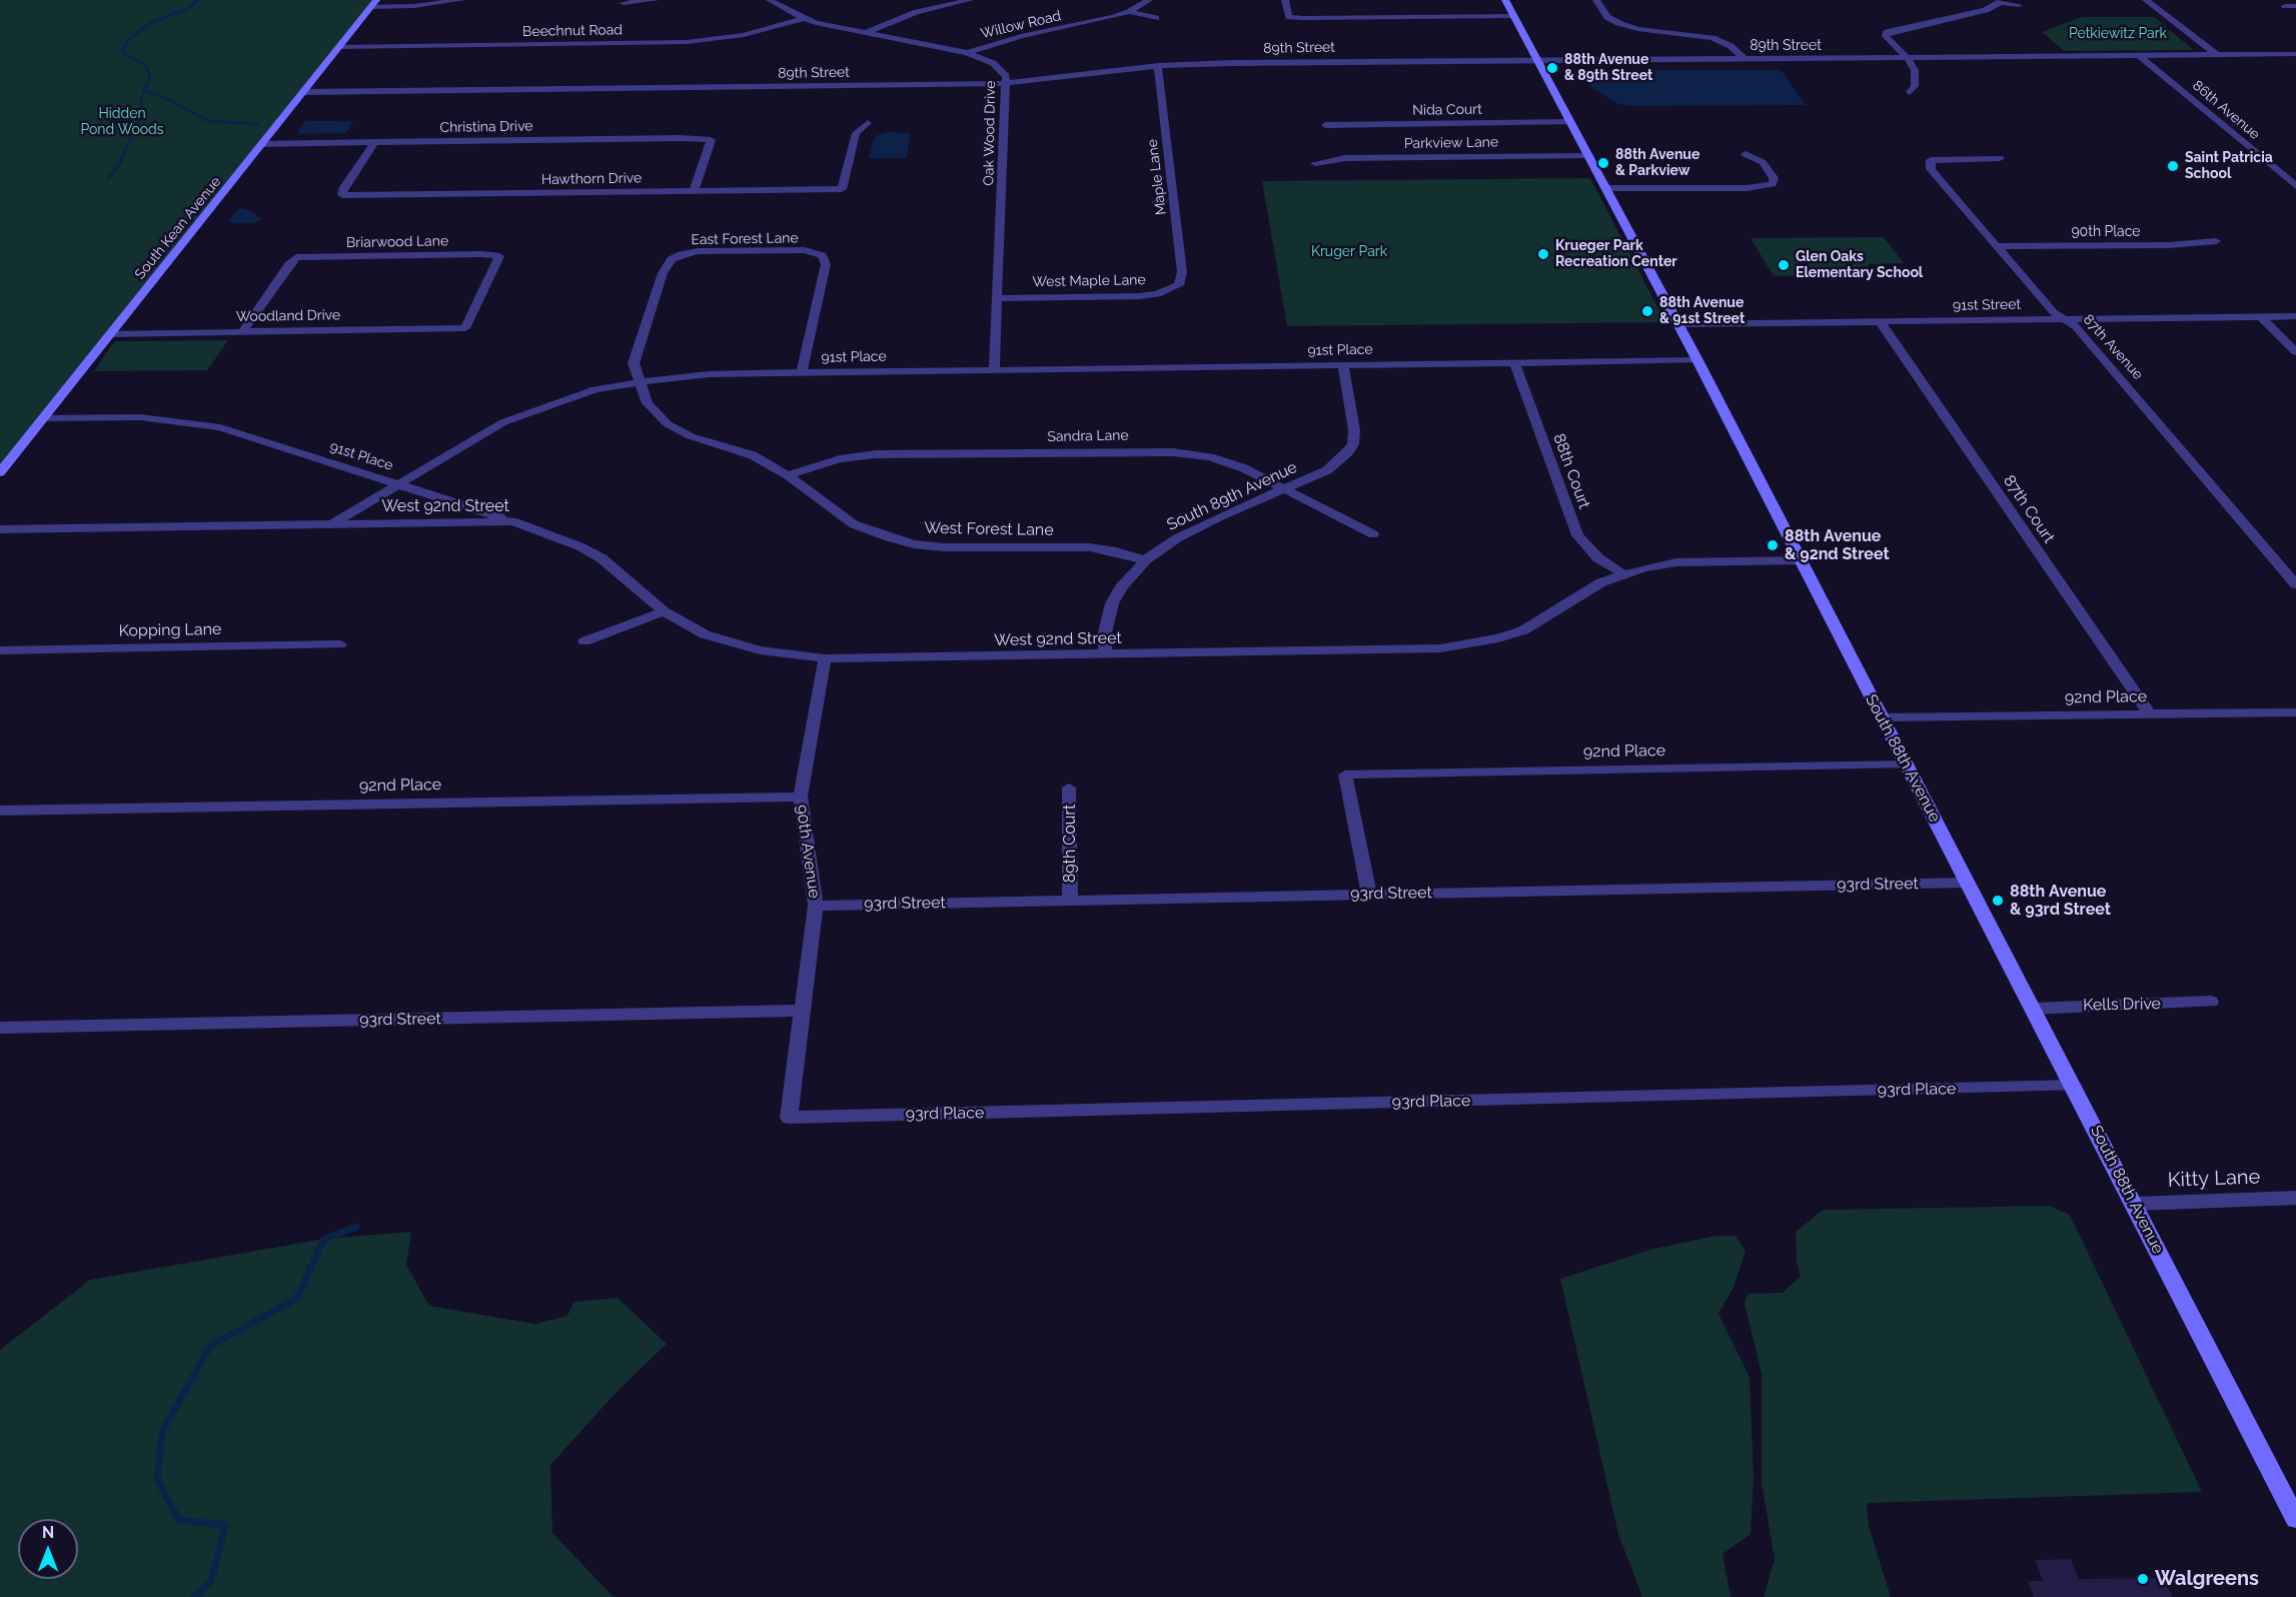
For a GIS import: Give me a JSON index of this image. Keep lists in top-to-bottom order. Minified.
{"streets":{"street":["Willow Road","Beechnut Road","89th Street","Nida Court","86th Avenue","Christina Drive","Oak Wood Drive","Parkview Lane","Maple Lane","Hawthorn Drive","South Kean Avenue","90th Place","East Forest Lane","Briarwood Lane","West Maple Lane","91st Street","Woodland Drive","87th Avenue","91st Place","Sandra Lane","88th Court","South 89th Avenue","West 92nd Street","87th Court","West Forest Lane","Kopping Lane","92nd Place","South 88th Avenue","89th Court","90th Avenue","93rd Street","Kells Drive","93rd Place","Kitty Lane"]},"crossings":[["Willow Road","Oak Wood Drive"],["Beechnut Road","Oak Wood Drive"],["Beechnut Road","South Kean Avenue"],["89th Street","86th Avenue"],["89th Street","Oak Wood Drive"],["89th Street","Maple Lane"],["89th Street","South Kean Avenue"],["89th Street","South 88th Avenue"],["Nida Court","South 88th Avenue"],["Christina Drive","Hawthorn Drive"],["Christina Drive","South Kean Avenue"],["Oak Wood Drive","West Maple Lane"],["Oak Wood Drive","91st Place"],["Parkview Lane","South 88th Avenue"],["Maple Lane","West Maple Lane"],["South Kean Avenue","Woodland Drive"],["South Kean Avenue","91st Place"],["90th Place","87th Avenue"],["East Forest Lane","91st Place"],["East Forest Lane","West Forest Lane"],["Briarwood Lane","Woodland Drive"],["91st Street","87th Avenue"],["91st Street","87th Court"],["91st Street","South 88th Avenue"],["91st Place","88th Court"],["91st Place","South 89th Avenue"],["91st Place","West 92nd Street"],["91st Place","West Forest Lane"],["91st Place","South 88th Avenue"],["Sandra Lane","South 89th Avenue"],["Sandra Lane","West Forest Lane"],["88th Court","West 92nd Street"],["South 89th Avenue","West 92nd Street"],["South 89th Avenue","West Forest Lane"],["West 92nd Street","South 88th Avenue"],["West 92nd Street","90th Avenue"],["87th Court","92nd Place"],["92nd Place","South 88th Avenue"],["92nd Place","90th Avenue"],["92nd Place","93rd Street"],["South 88th Avenue","93rd Street"],["South 88th Avenue","Kells Drive"],["South 88th Avenue","93rd Place"],["South 88th Avenue","Kitty Lane"],["89th Court","93rd Street"],["90th Avenue","93rd Street"],["90th Avenue","93rd Place"]],"parks":["Petkiewitz Park","Hidden Pond Woods","Kruger Park"],"places":["88th Avenue & 89th Street","88th Avenue & Parkview","Saint Patricia School","Krueger Park Recreation Center","Glen Oaks Elementary School","88th Avenue & 91st Street","88th Avenue & 92nd Street","88th Avenue & 93rd Street","Walgreens"],"north":"top"}
